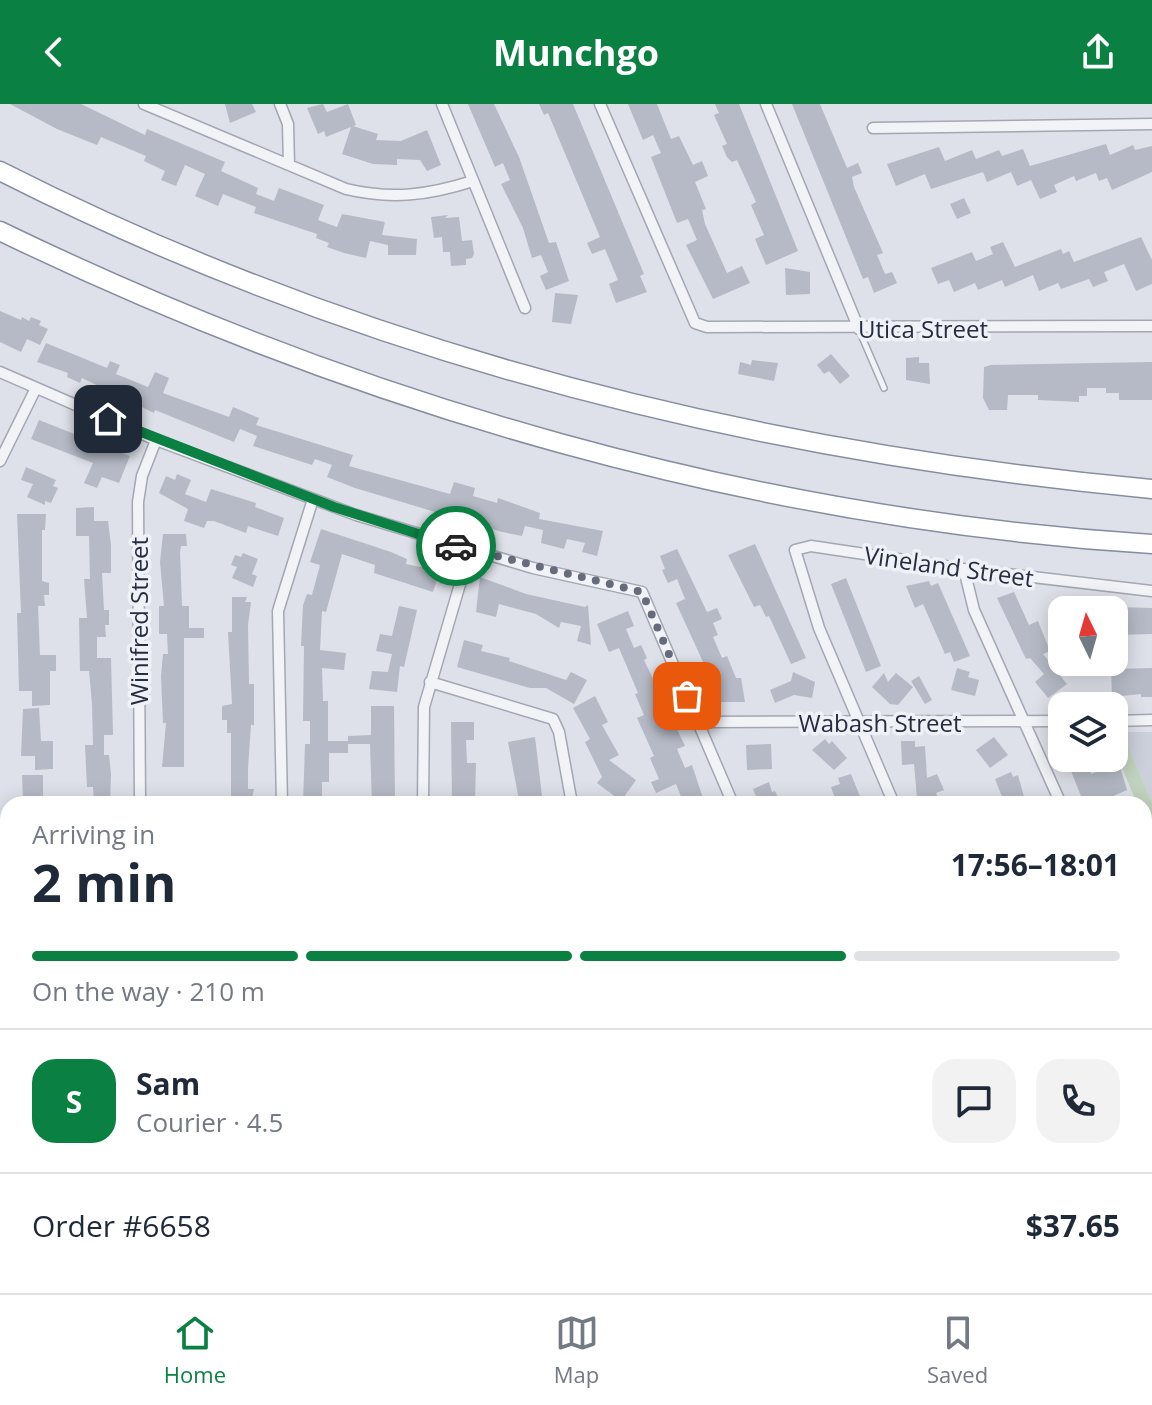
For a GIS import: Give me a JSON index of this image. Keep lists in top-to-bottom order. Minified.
{"streets":{"street":["Utica Street","Vineland Street","Winifred Street","Wabash Street"]},"crossings":[["Vineland Street","Wabash Street"]],"north":"top","page":{"header":"Munchgo","heading":["2 min","Arriving in","17:56–18:01"],"panel":["Sam","Courier · 4.5","Order #6658","$37.65"],"bar":"On the way · 210 m","round":"S","tabs":["Home","Map","Saved"]}}
